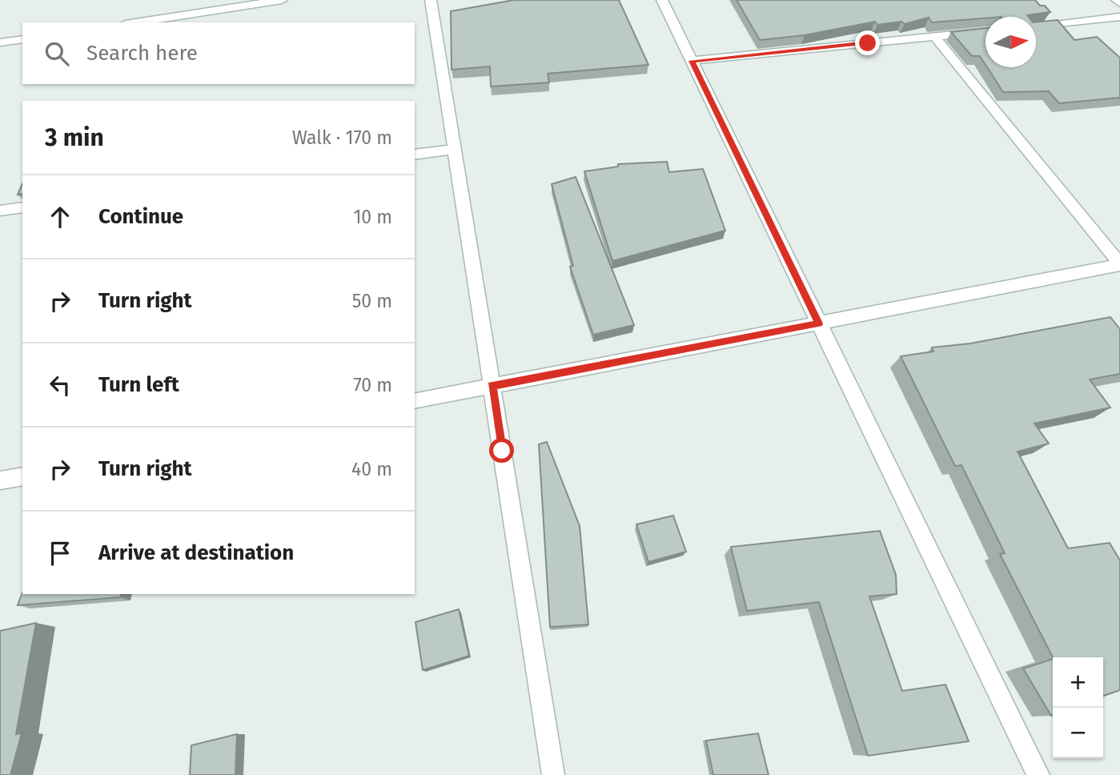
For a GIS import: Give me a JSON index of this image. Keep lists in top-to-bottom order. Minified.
{"north":"right","page":{"search":"Search here","heading":["3 min","Walk · 170 m"],"list":[["Continue","10 m"],["Turn right","50 m"],["Turn left","70 m"],["Turn right","40 m"],"Arrive at destination"],"map_buttons":["+","−"]}}
